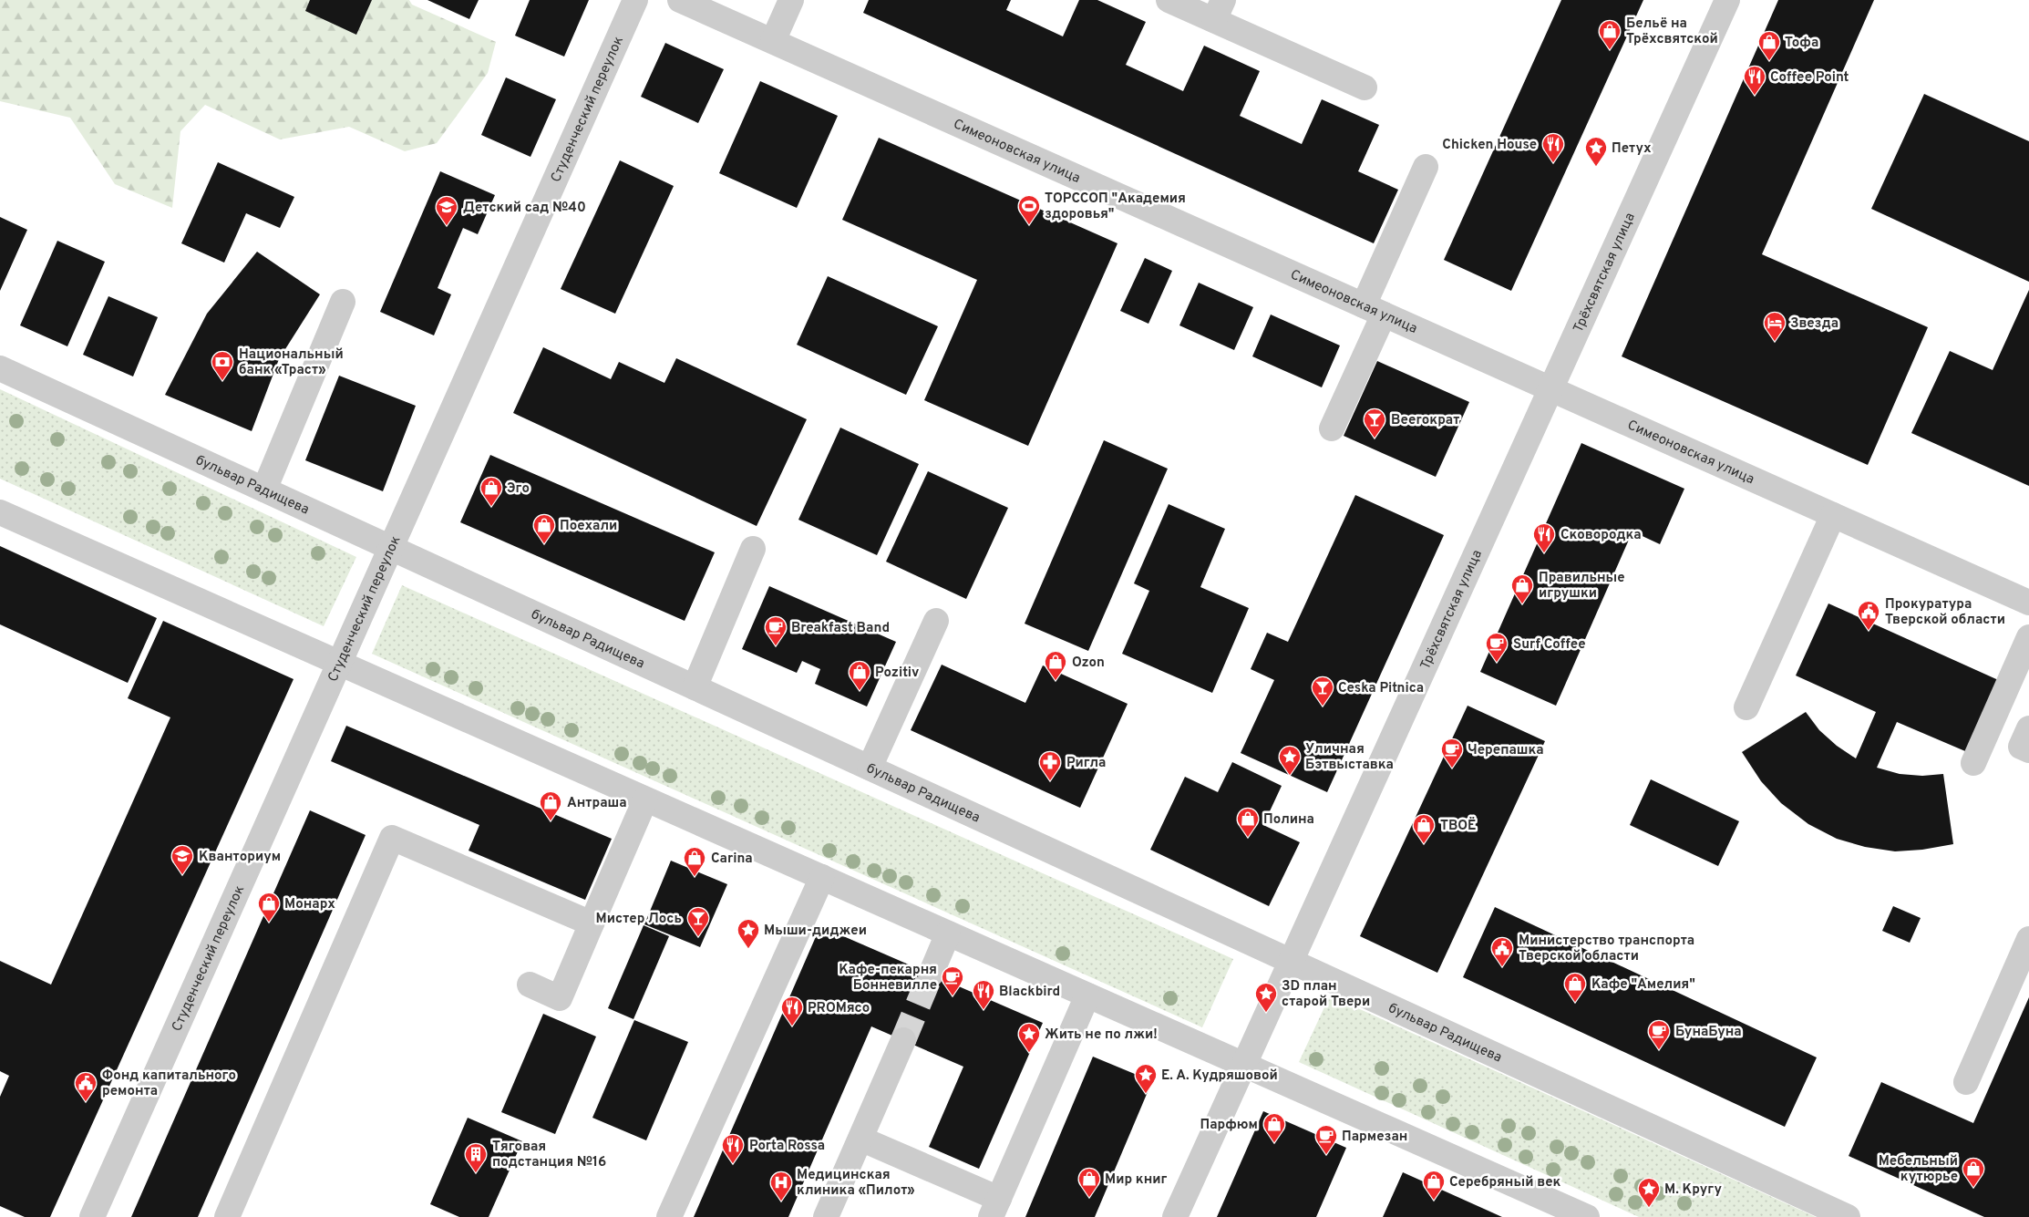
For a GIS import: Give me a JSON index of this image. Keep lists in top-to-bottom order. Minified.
{"streets":{"street":["Студенческий переулок","Симеоновская улица","Трёхсвятская улица","бульвар Радищева"]},"crossings":[["Студенческий переулок","бульвар Радищева"],["Симеоновская улица","Трёхсвятская улица"],["Трёхсвятская улица","бульвар Радищева"]],"places":{"shop":["Бельё на Трёхсвятской","Тофа","Эго","Поехали","Правильные игрушки","Ozon","Pozitiv","Антраша","Полина","ТВОЁ","Carina","Монарх","Кафе \"Амелия\"","Парфюм","Мебельный кутюрье","Мир книг","Серебряный век"],"restaurant":["Coffee Point","Chicken House","Сковородка","Blackbird","PROМясо","Porta Rossa"],"place":["Петух","Уличная Бэтвыставка","Мыши-диджеи","ЗD план старой Твери","Жить не по лжи!","Е. А. Кудряшовой","М. Кругу"],"sports":["ТОРССОП \"Академия здоровья\""],"school or university":["Детский сад №40","Кванториум"],"hotel":["Звезда"],"bank":["Национальный банк «Траст»"],"bar":["Beerократ","Ceska Pitnica","Мистер Лось"],"public building":["Прокуратура Тверской области","Министерство транспорта Тверской области","Фонд капитального ремонта"],"cafe":["Breakfast Band","Surf Coffee","Черепашка","Кафе-пекарня Бонневилле","БунаБуна","Пармезан"],"pharmacy":["Ригла"],"building":["Тяговая подстанция №16"],"hospital":["Медицинская клиника «Пилот»"]}}
